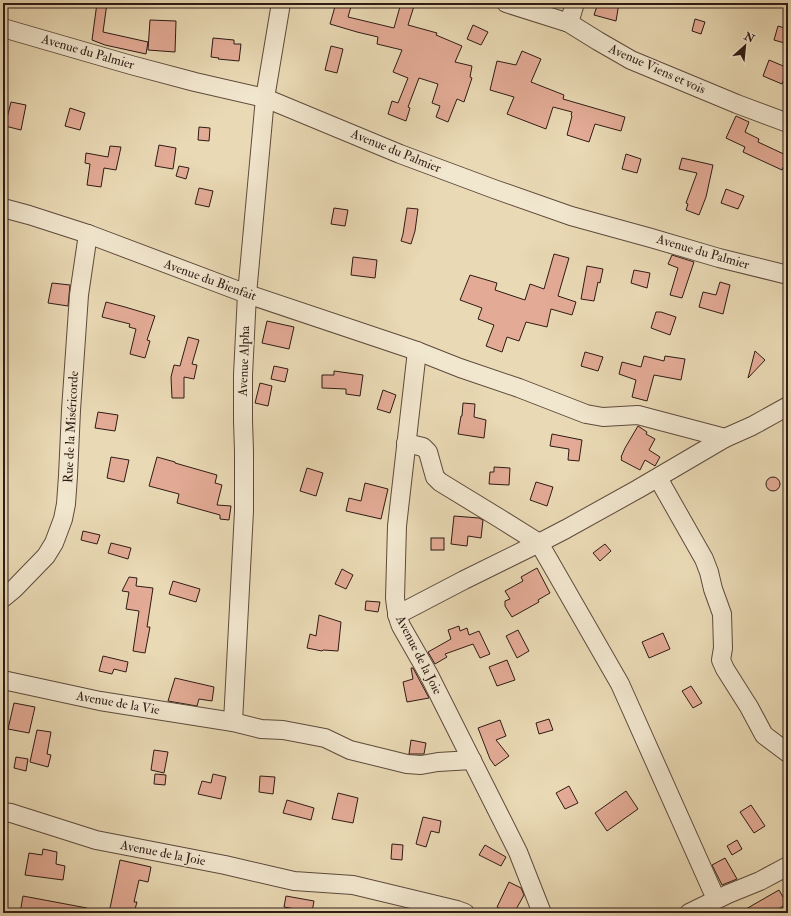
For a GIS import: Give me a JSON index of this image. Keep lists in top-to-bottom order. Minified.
{"streets":{"street":["Avenue du Palmier","Avenue Viens et vois","Avenue du Bienfait","Avenue Alpha","Rue de la Miséricorde","Avenue de la Joie","Avenue de la Vie"]},"crossings":[["Avenue du Palmier","Avenue Alpha"],["Avenue du Bienfait","Avenue Alpha"],["Avenue du Bienfait","Rue de la Miséricorde"],["Avenue du Bienfait","Avenue de la Joie"],["Avenue Alpha","Avenue de la Vie"],["Avenue de la Joie","Avenue de la Vie"]],"north":"top right"}
